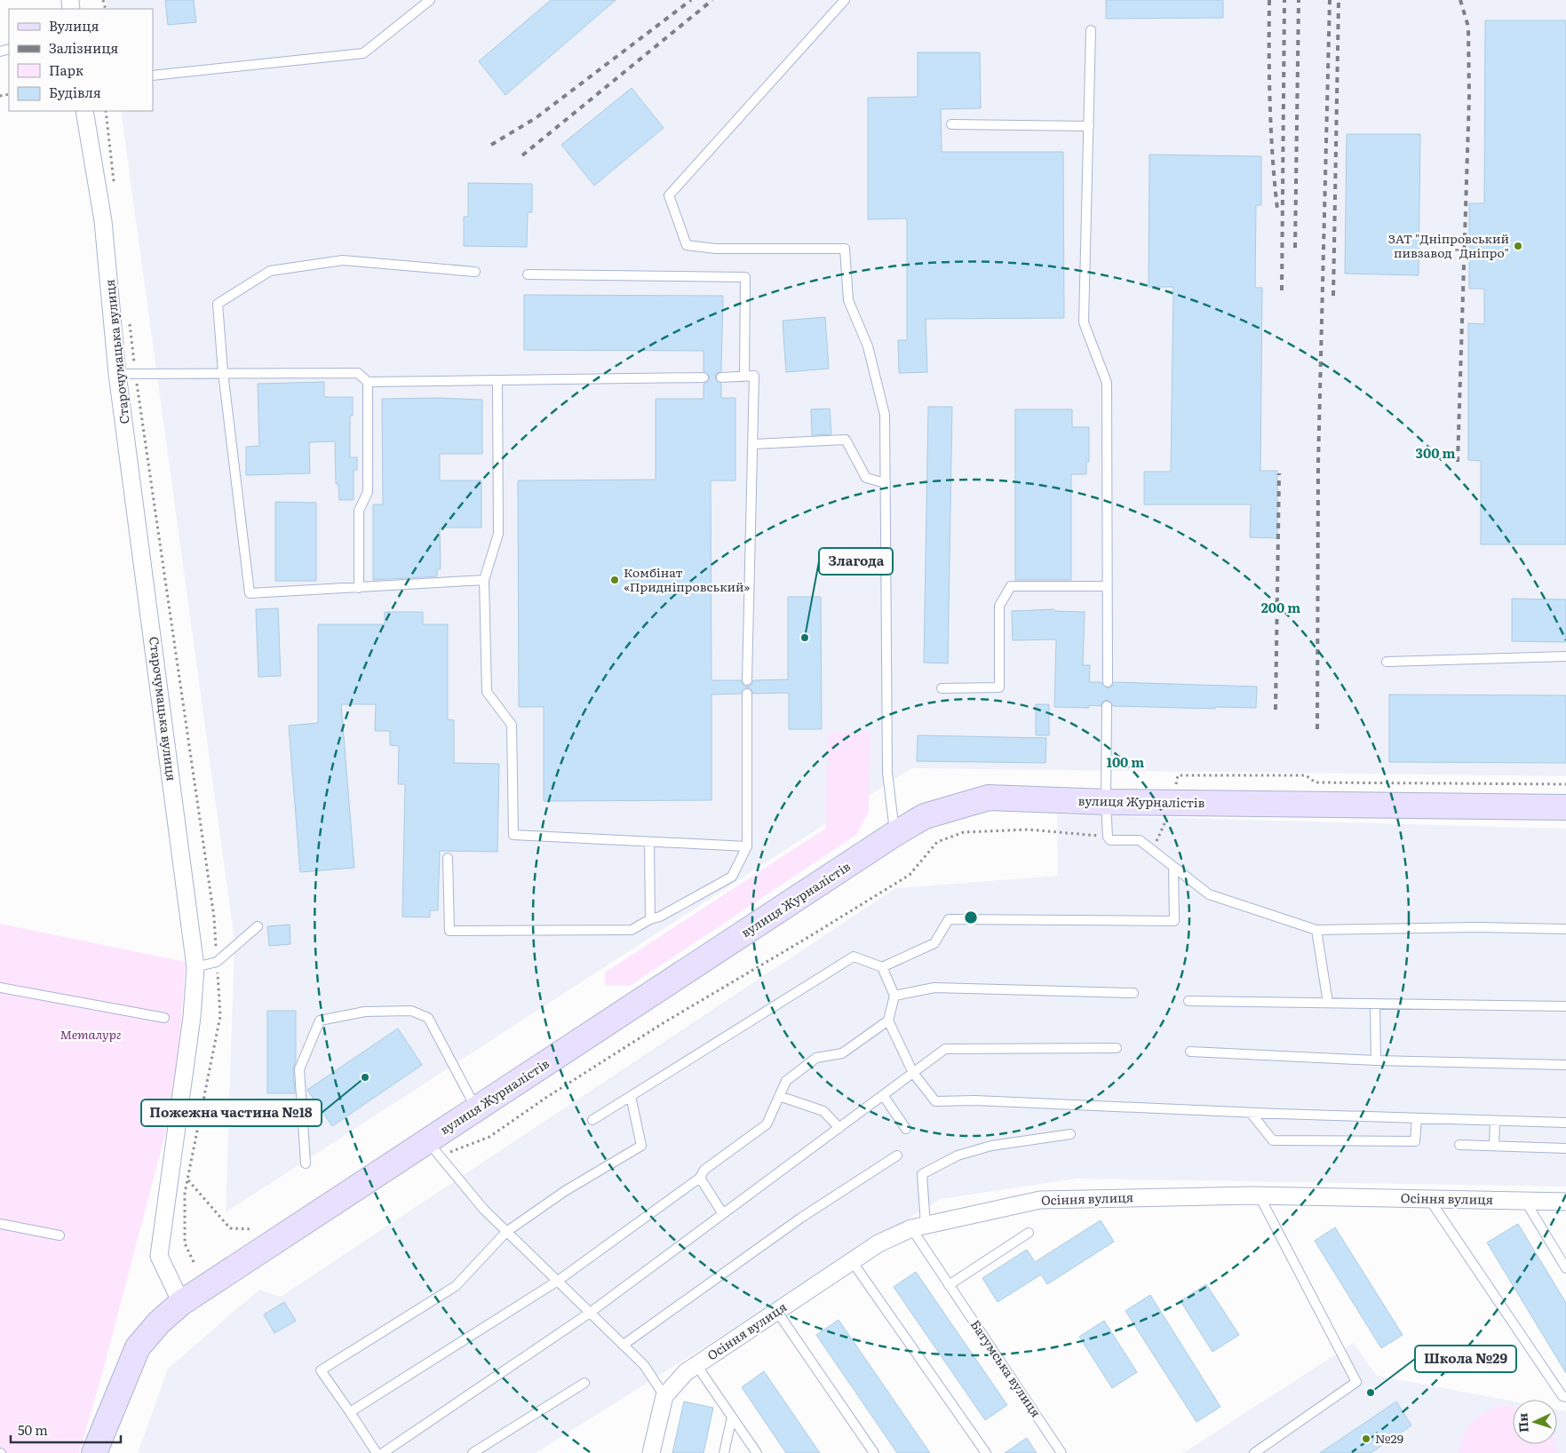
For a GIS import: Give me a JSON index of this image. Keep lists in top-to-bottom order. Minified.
{"streets":{"street":["Старочумацька вулиця","вулиця Журналістів","Осіння вулиця"],"lane":["Батумська вулиця"]},"crossings":[["Старочумацька вулиця","вулиця Журналістів"],["Осіння вулиця","Батумська вулиця"]],"parks":["Металург"],"places":["ЗАТ \"Дніпровський пивзавод \"Дніпро\"","Комбінат «Придніпровський»","Злагода","Пожежна частина №18","Школа №29","№29"],"legend":["Вулиця","Залізниця","Парк","Будівля"],"scale_bar":"50 m","north":"left","rings":["300 m","200 m","100 m"]}
